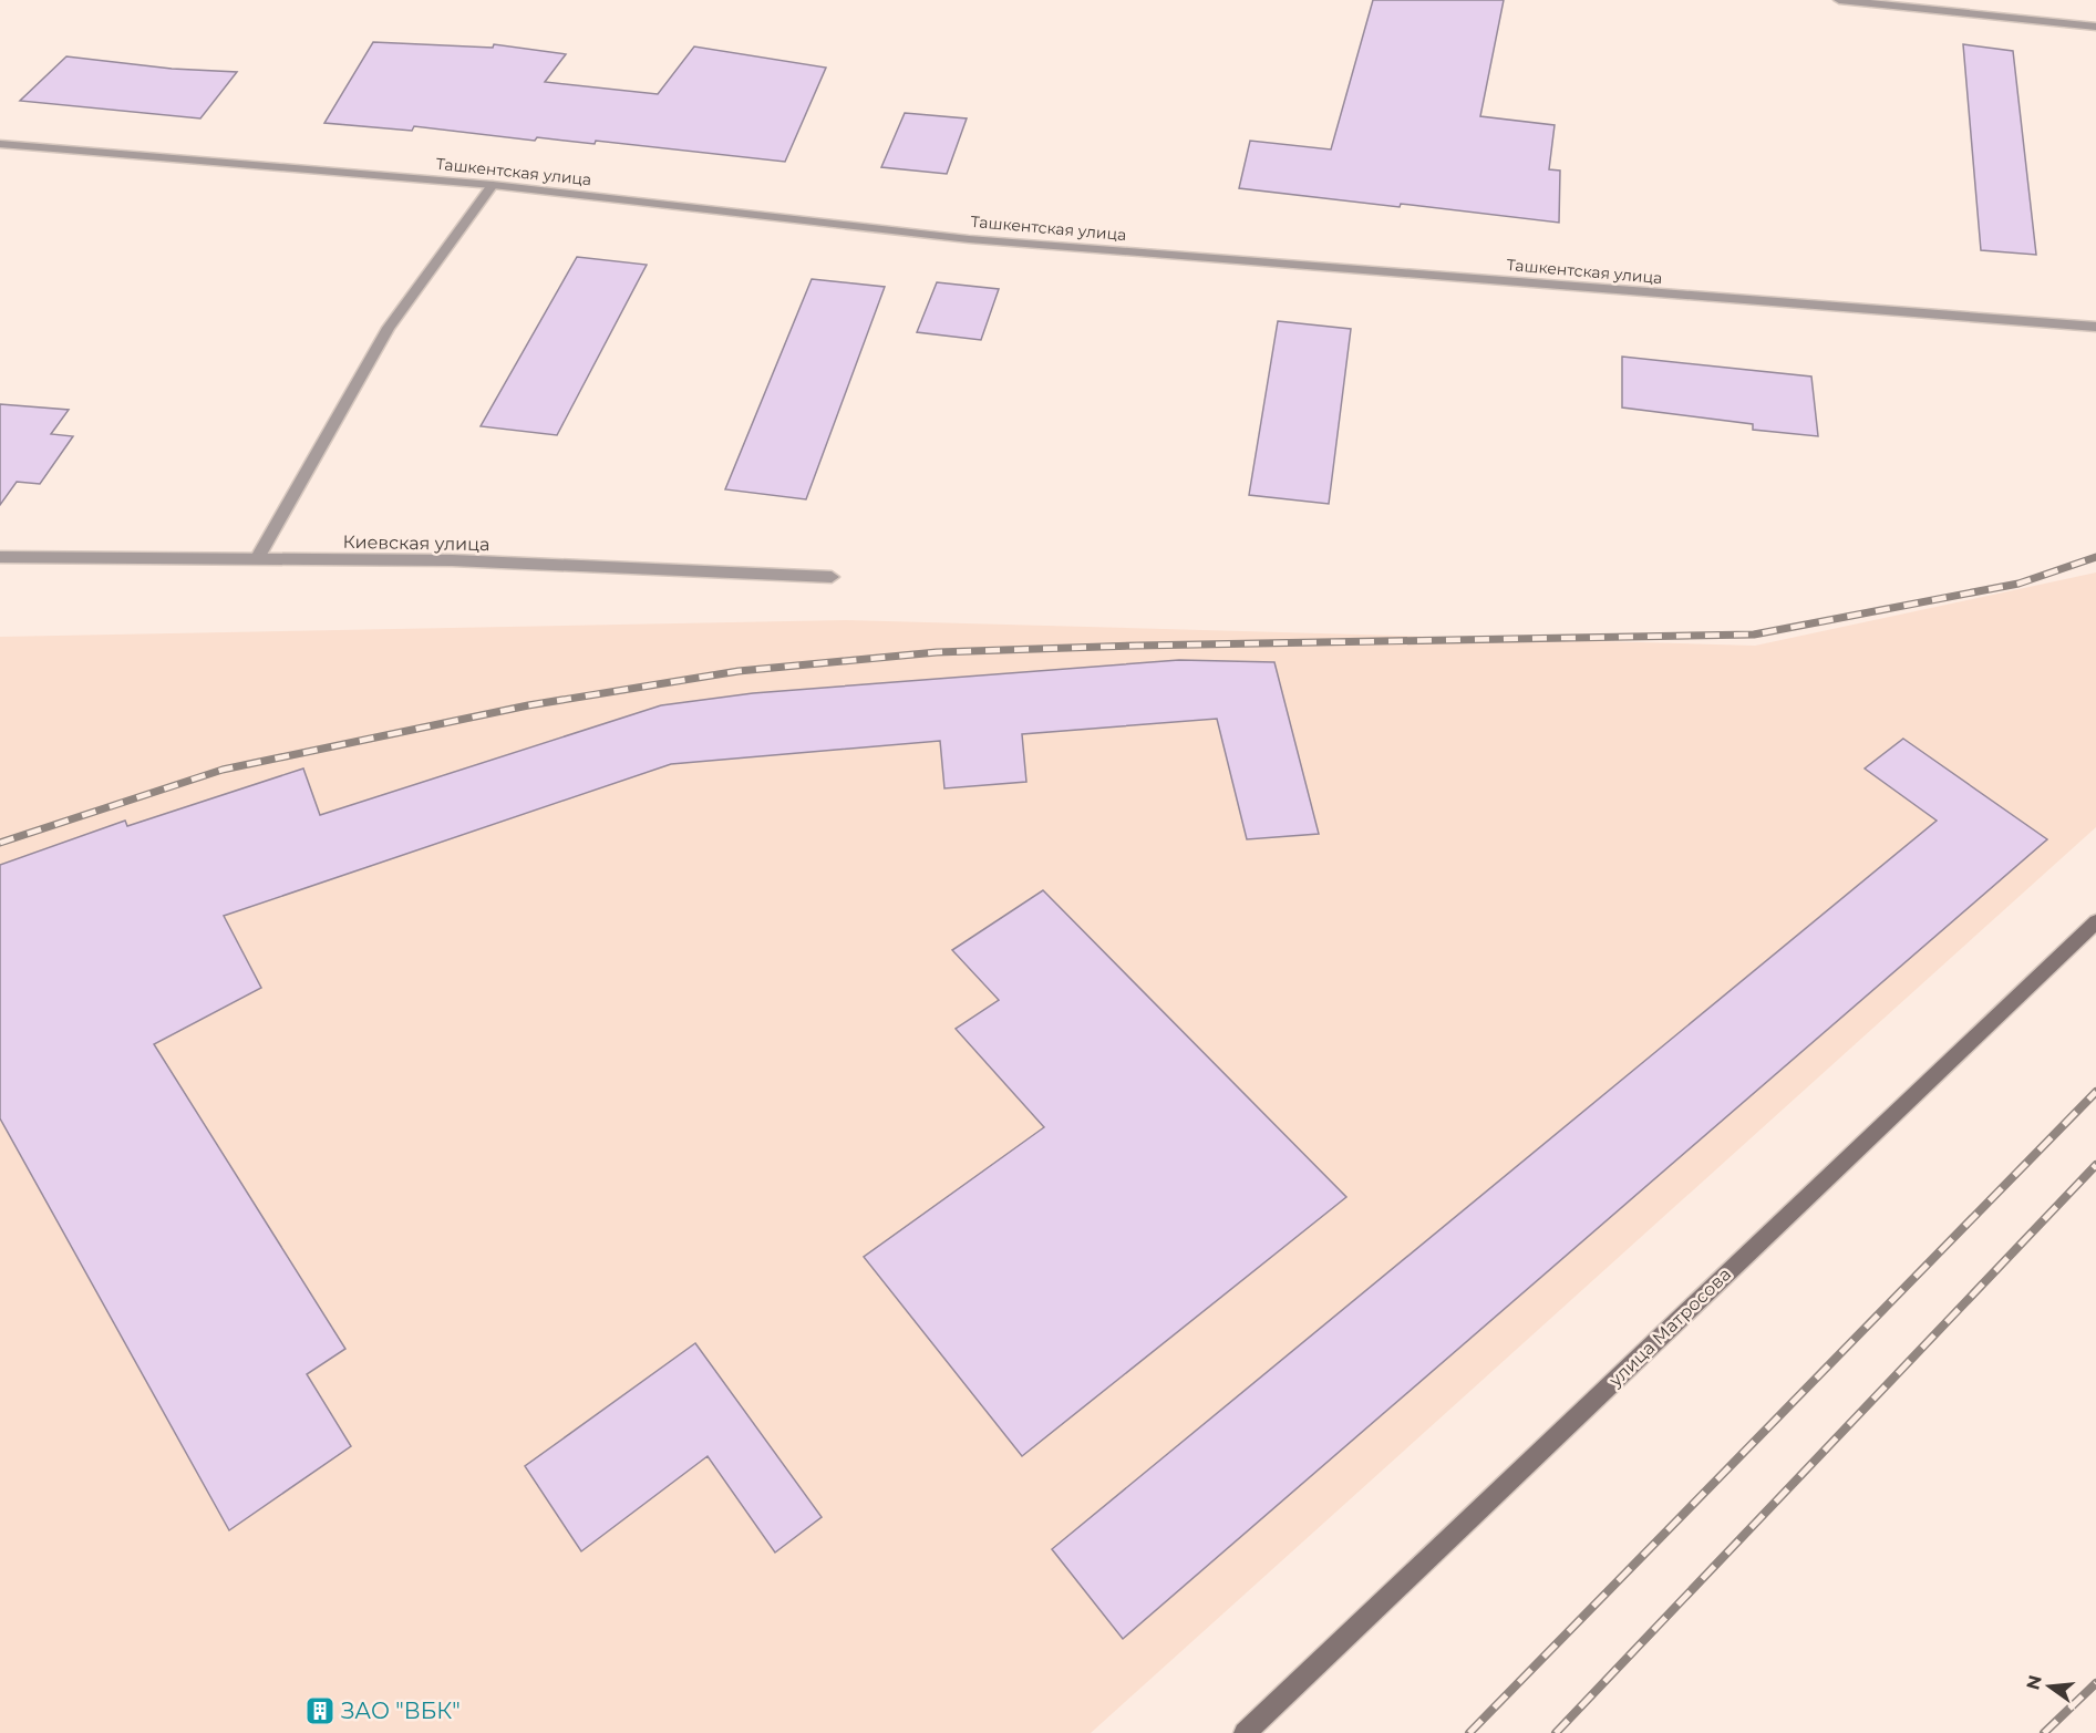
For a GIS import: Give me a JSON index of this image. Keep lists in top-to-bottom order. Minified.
{"streets":{"street":["Ташкентская улица","Киевская улица","улица Матросова"]},"places":{"building":["ЗАО \"ВБК\""]},"north":"left"}
